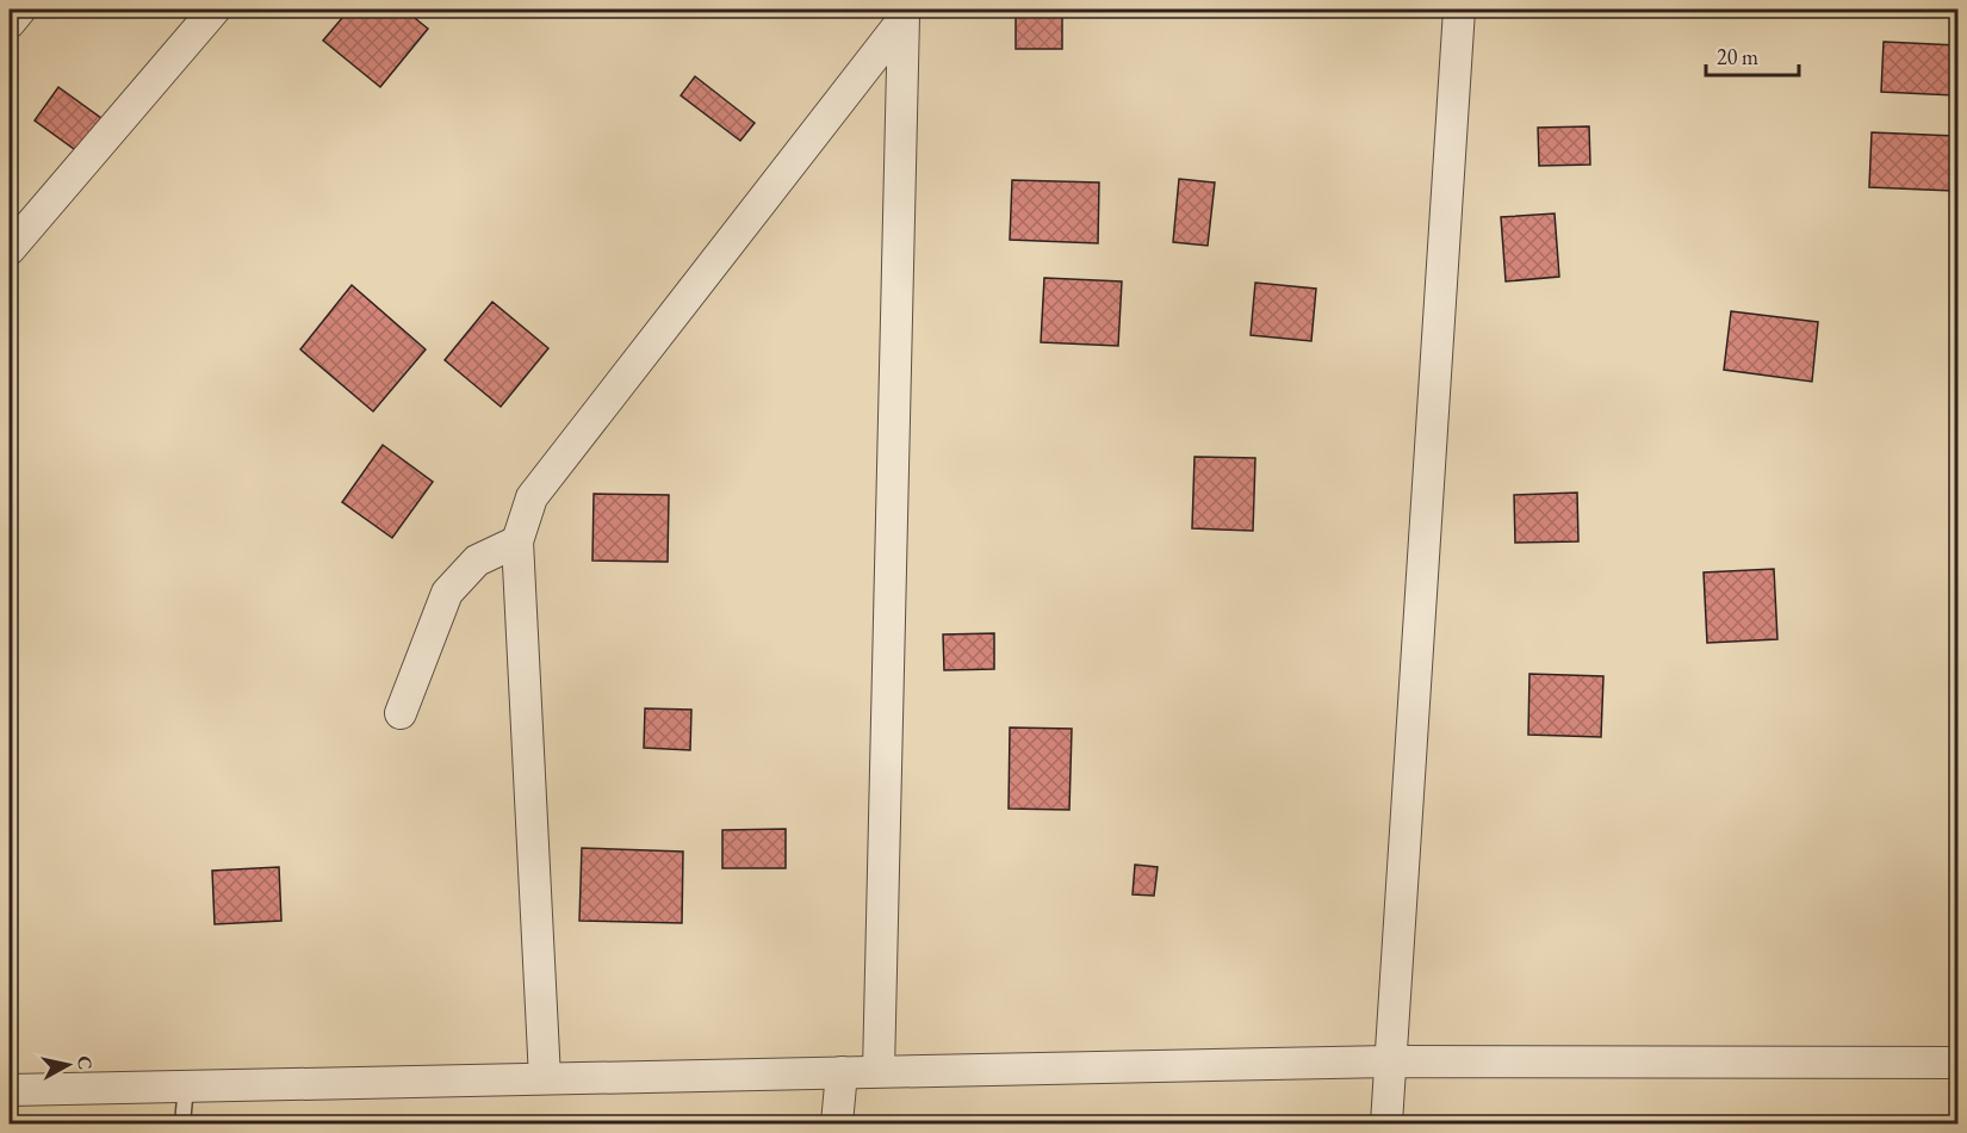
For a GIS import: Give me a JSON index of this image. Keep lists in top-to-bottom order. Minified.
{"scale_bar":"20 m","north":"right"}
